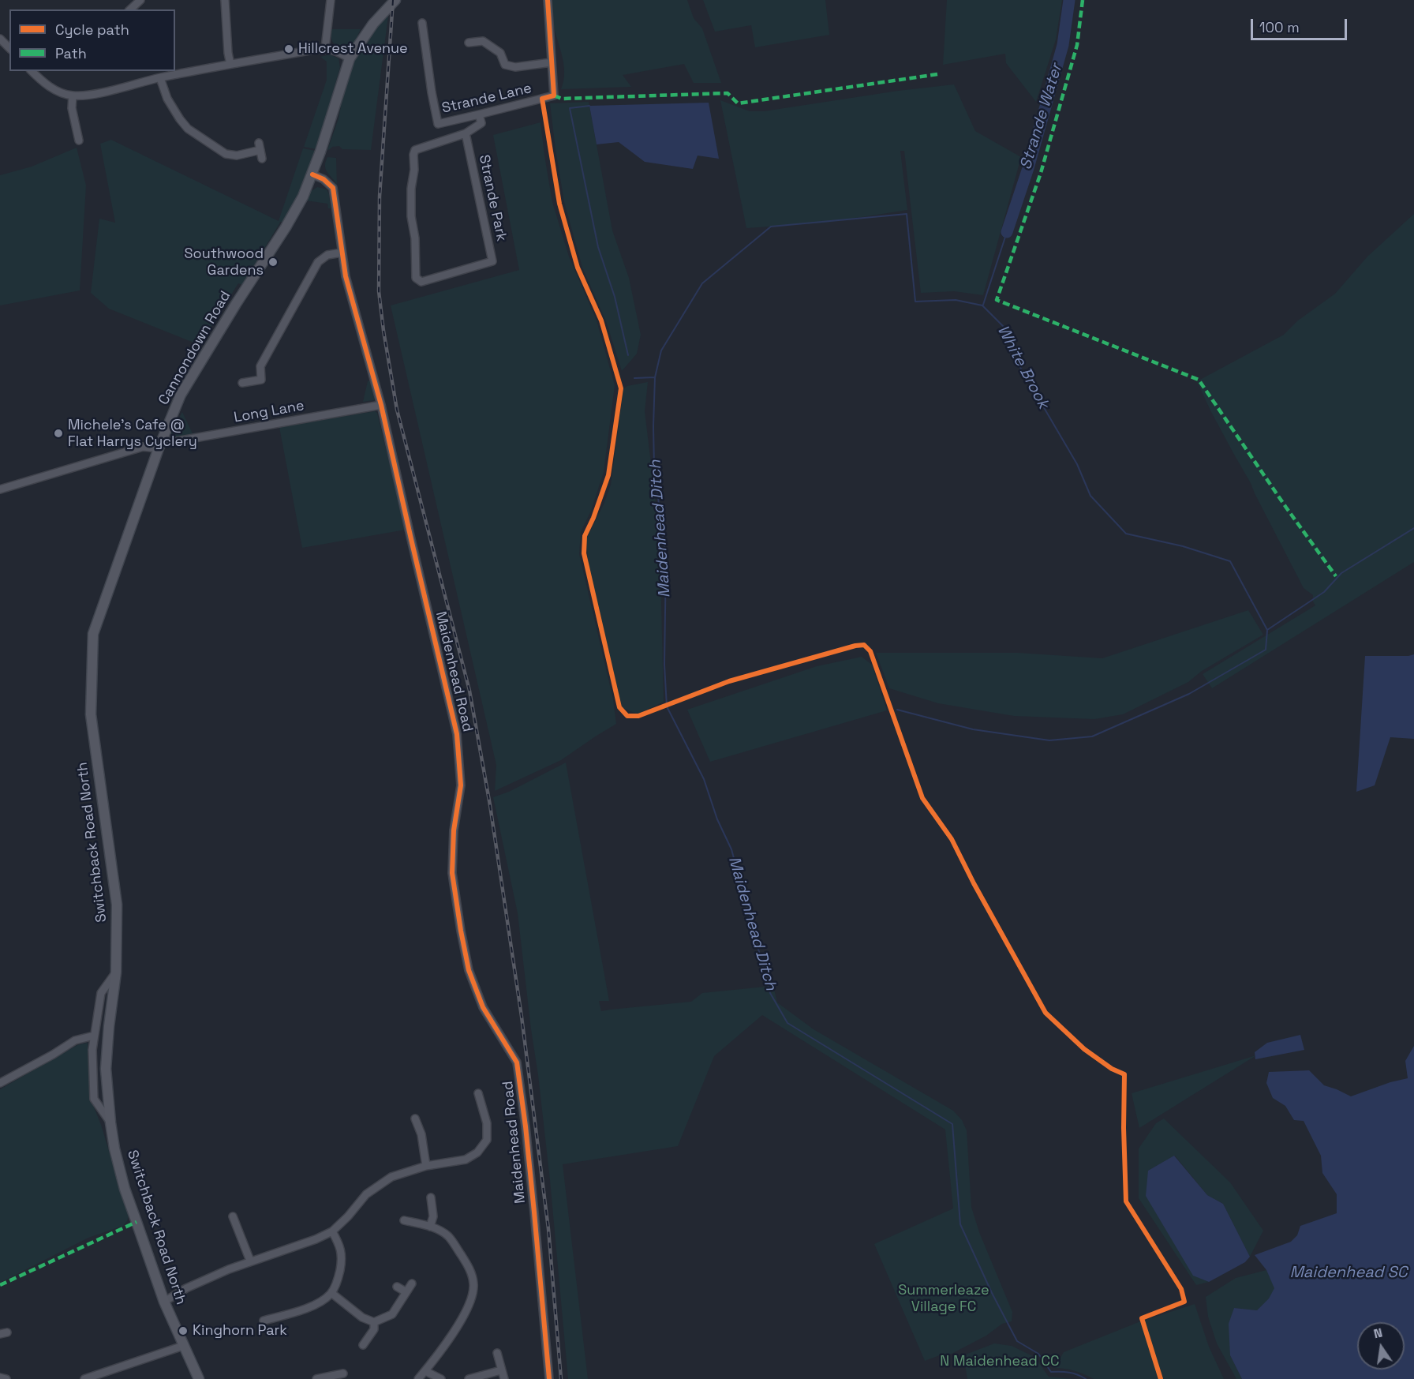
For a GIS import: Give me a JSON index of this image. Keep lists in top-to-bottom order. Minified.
{"streets":{"main road":["Cannondown Road","Switchback Road North"],"street":["Strande Lane","Strande Park","Long Lane","Maidenhead Road"]},"crossings":[["Strande Lane","Strande Park"],["Cannondown Road","Long Lane"],["Cannondown Road","Maidenhead Road"],["Cannondown Road","Switchback Road North"],["Long Lane","Maidenhead Road"],["Long Lane","Switchback Road North"]],"water":["Strande Water","White Brook","Maidenhead Ditch","Maidenhead SC"],"parks":["Summerleaze Village FC","N Maidenhead CC"],"places":["Hillcrest Avenue","Southwood Gardens","Michele's Cafe @ Flat Harrys Cyclery","Kinghorn Park"],"legend":["Cycle path","Path"],"scale_bar":"100 m","north":"top"}
